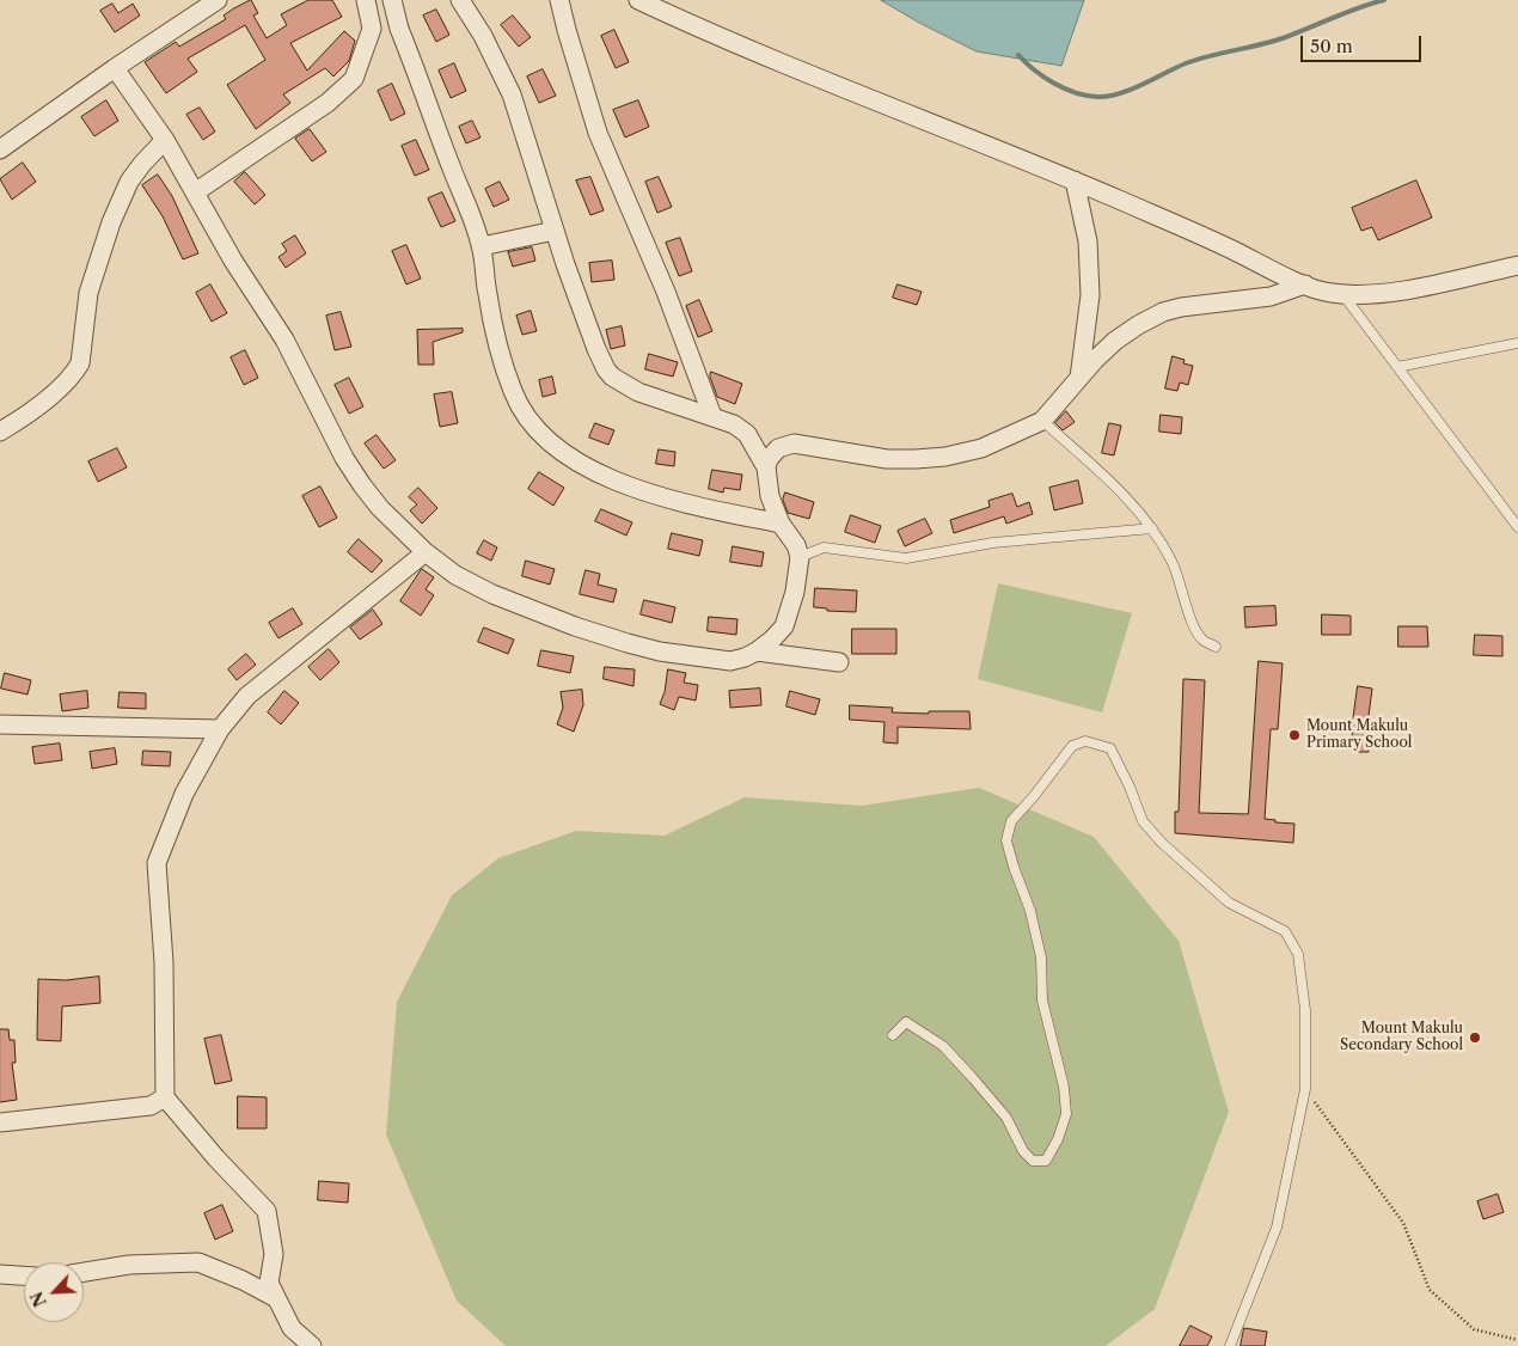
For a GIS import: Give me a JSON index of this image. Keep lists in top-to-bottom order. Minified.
{"places":["Mount Makulu Primary School","Mount Makulu Secondary School"],"scale_bar":"50 m","north":"bottom left"}
